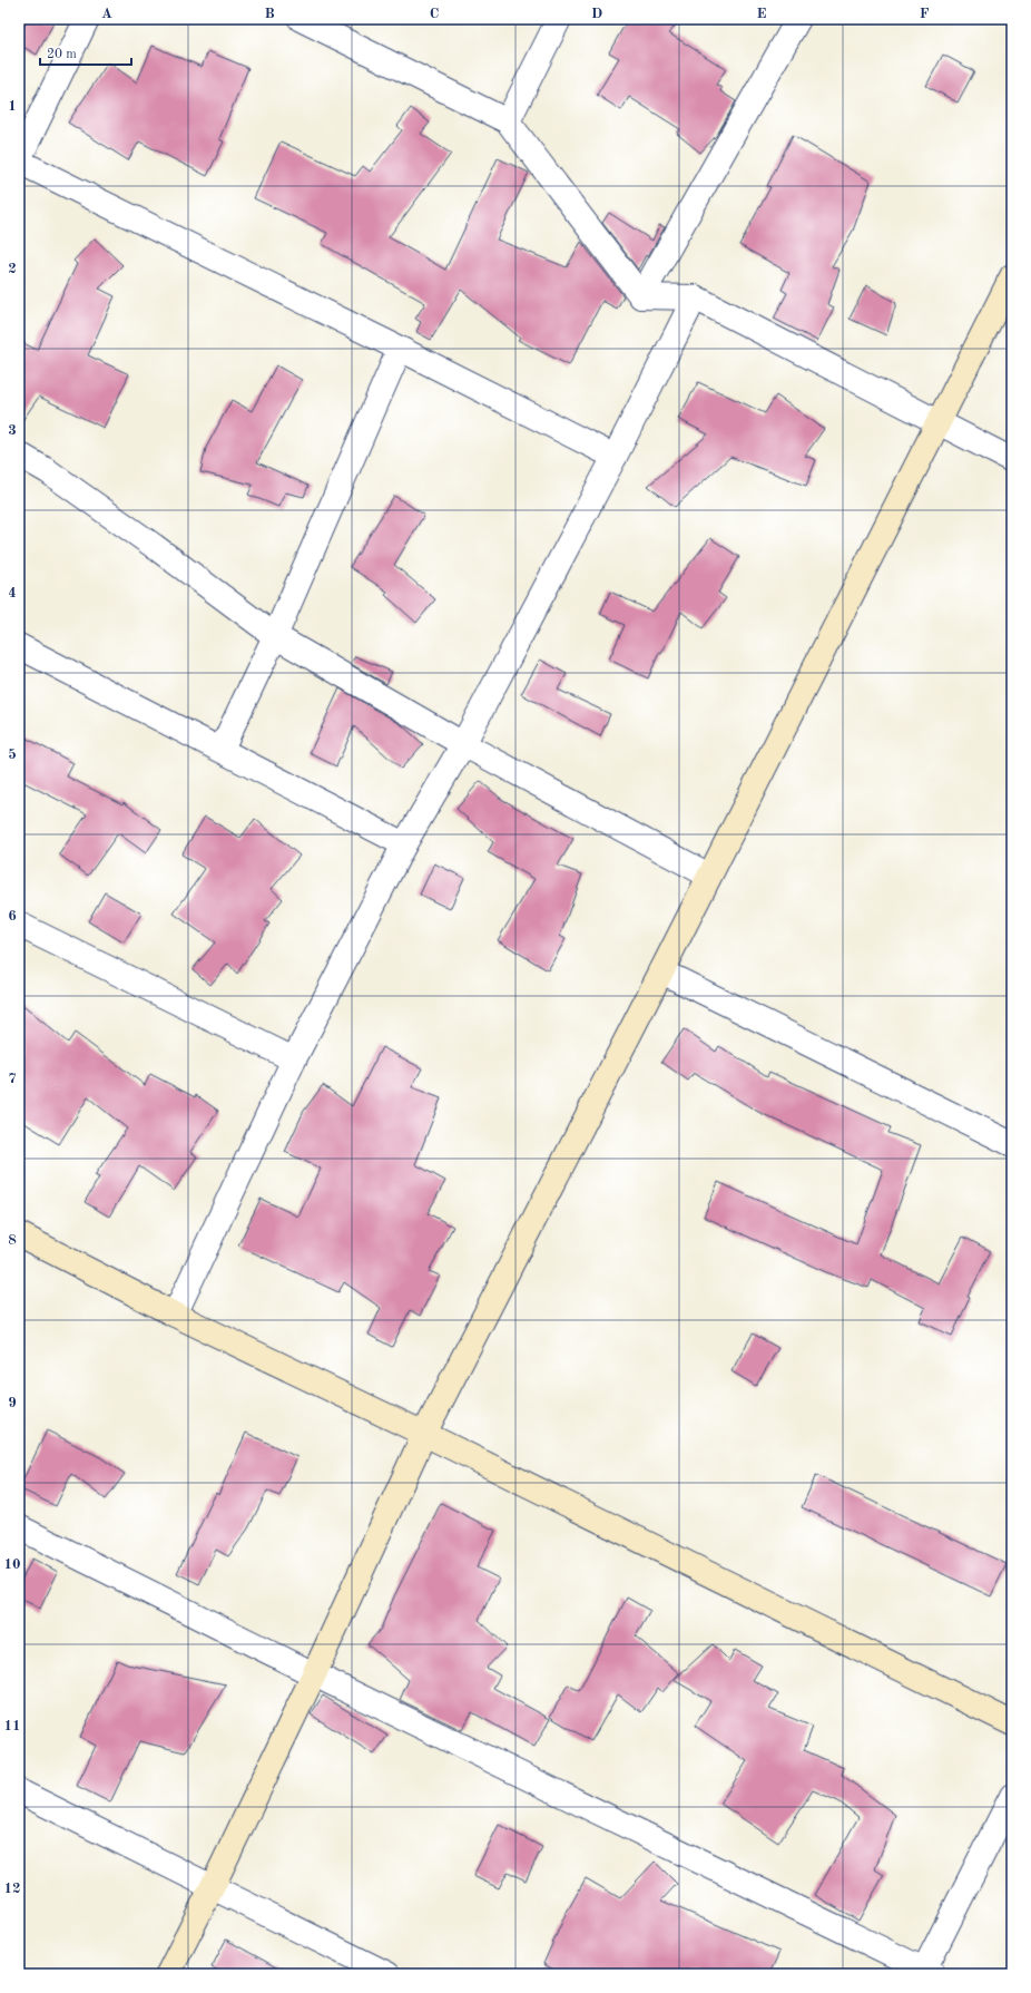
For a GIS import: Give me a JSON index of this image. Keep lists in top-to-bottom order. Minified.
{"scale_bar":"20 m","grid":{"columns":["A","B","C","D","E","F"],"rows":["1","2","3","4","5","6","7","8","9","10","11","12"]}}
